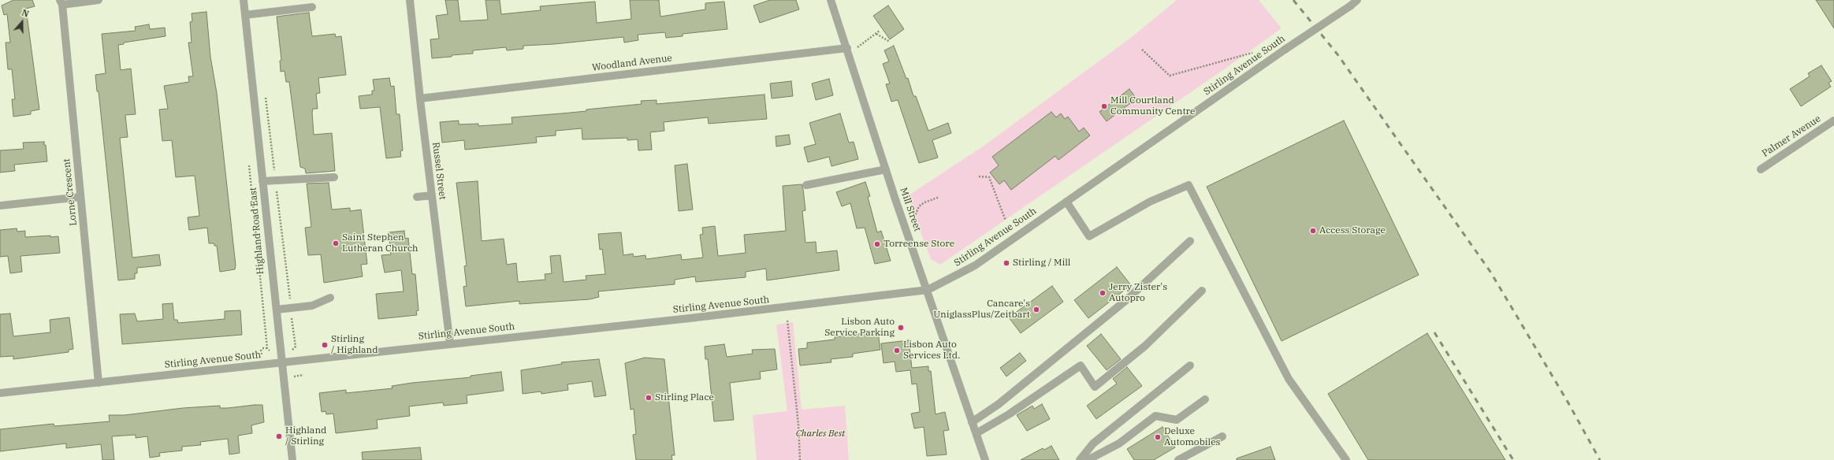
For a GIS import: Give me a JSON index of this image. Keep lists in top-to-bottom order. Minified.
{"streets":{"street":["Woodland Avenue","Stirling Avenue South","Palmer Avenue","Russel Street","Lorne Crescent","Mill Street","Highland Road East"]},"crossings":[["Woodland Avenue","Russel Street"],["Woodland Avenue","Mill Street"],["Stirling Avenue South","Russel Street"],["Stirling Avenue South","Lorne Crescent"],["Stirling Avenue South","Mill Street"],["Stirling Avenue South","Highland Road East"]],"parks":["Charles Best"],"places":["Mill Courtland Community Centre","Access Storage","Saint Stephen Lutheran Church","Torreense Store","Stirling / Mill","Jerry Zister's Autopro","Cancare's UniglassPlus/Zeitbart","Lisbon Auto Service Parking","Stirling / Highland","Lisbon Auto Services Ltd.","Stirling Place","Highland / Stirling","Deluxe Automobiles"],"north":"top"}
